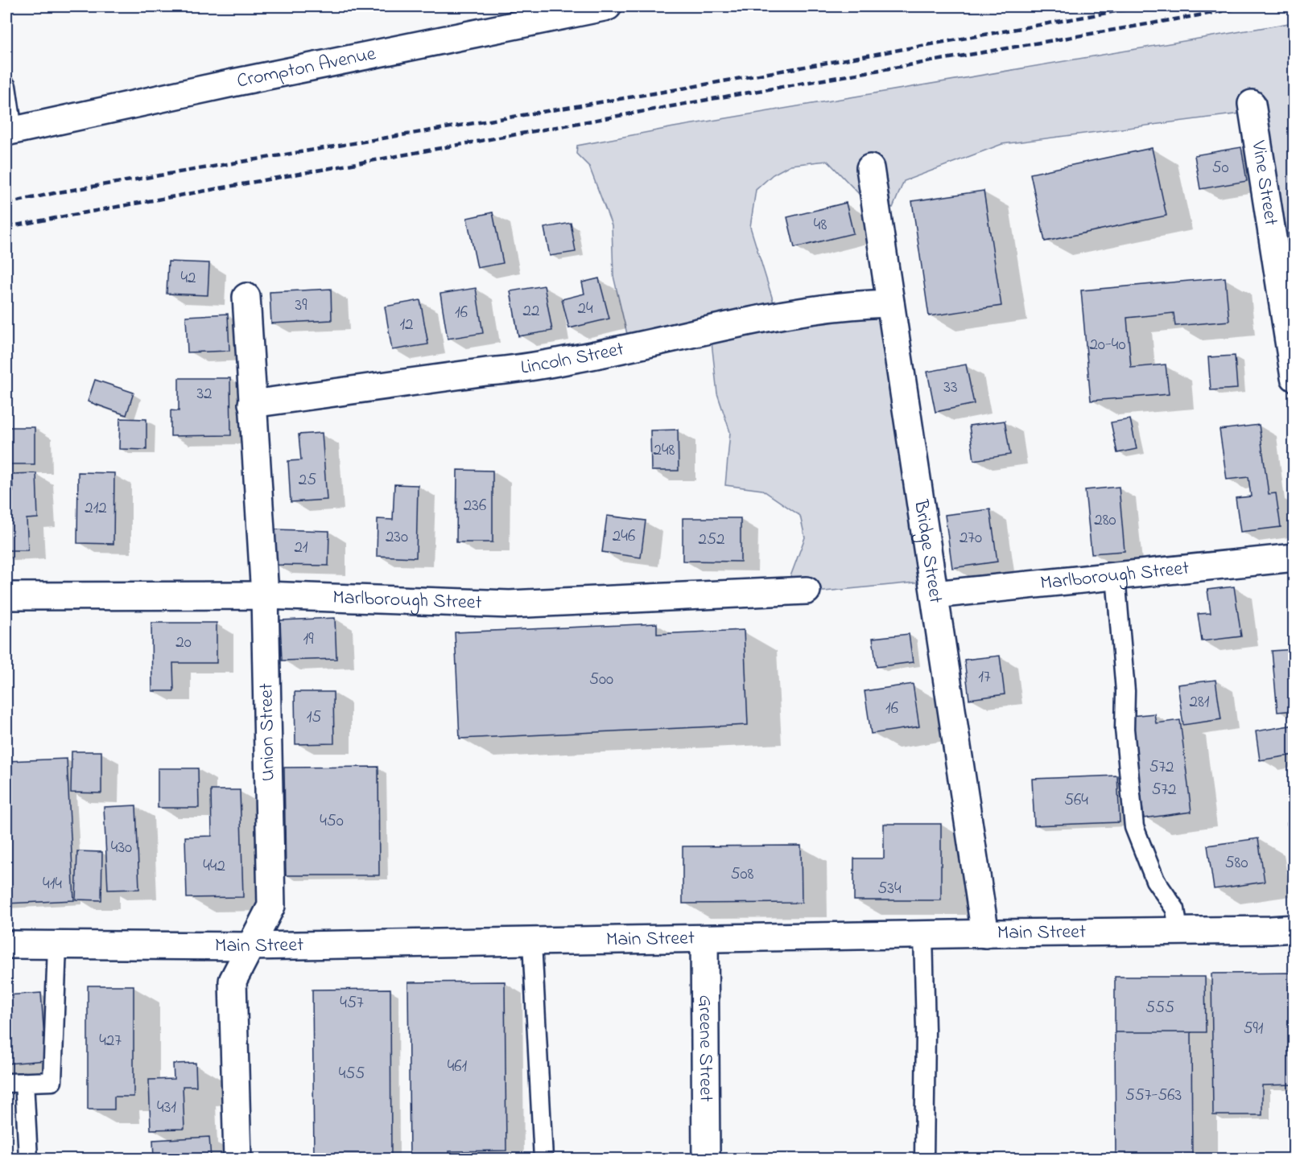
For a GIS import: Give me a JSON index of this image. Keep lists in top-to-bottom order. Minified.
{"streets":{"street":["Crompton Avenue","Vine Street","Lincoln Street","Bridge Street","Marlborough Street","Union Street","Main Street","Greene Street"]},"crossings":[["Lincoln Street","Bridge Street"],["Lincoln Street","Union Street"],["Bridge Street","Marlborough Street"],["Bridge Street","Main Street"],["Marlborough Street","Union Street"],["Union Street","Main Street"],["Main Street","Greene Street"]],"house_numbers":["50","48","42","39","24","22","16","12","20-40","33","32","248","25","236","212","280","246","230","270","252","21","19","20","17","500","281","16","15","572","572","564","450","430","580","442","508","414","534","457","555","591","427","461","455","557-563","431"]}
